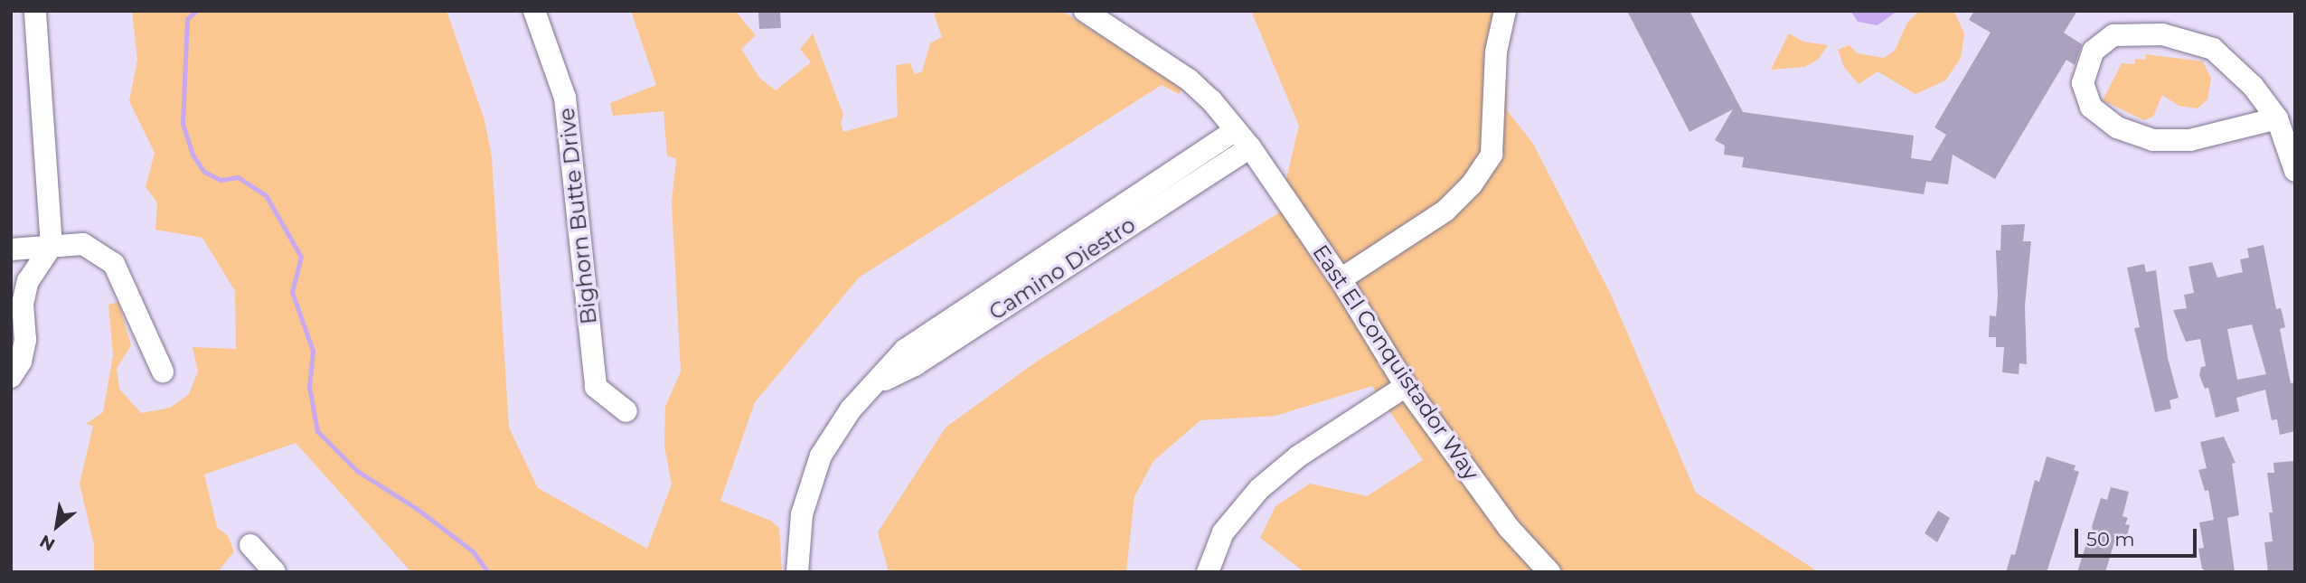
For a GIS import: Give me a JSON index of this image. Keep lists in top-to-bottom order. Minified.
{"streets":{"street":["Bighorn Butte Drive","Camino Diestro","East El Conquistador Way"]},"crossings":[["Camino Diestro","East El Conquistador Way"]],"scale_bar":"50 m","north":"bottom left"}
